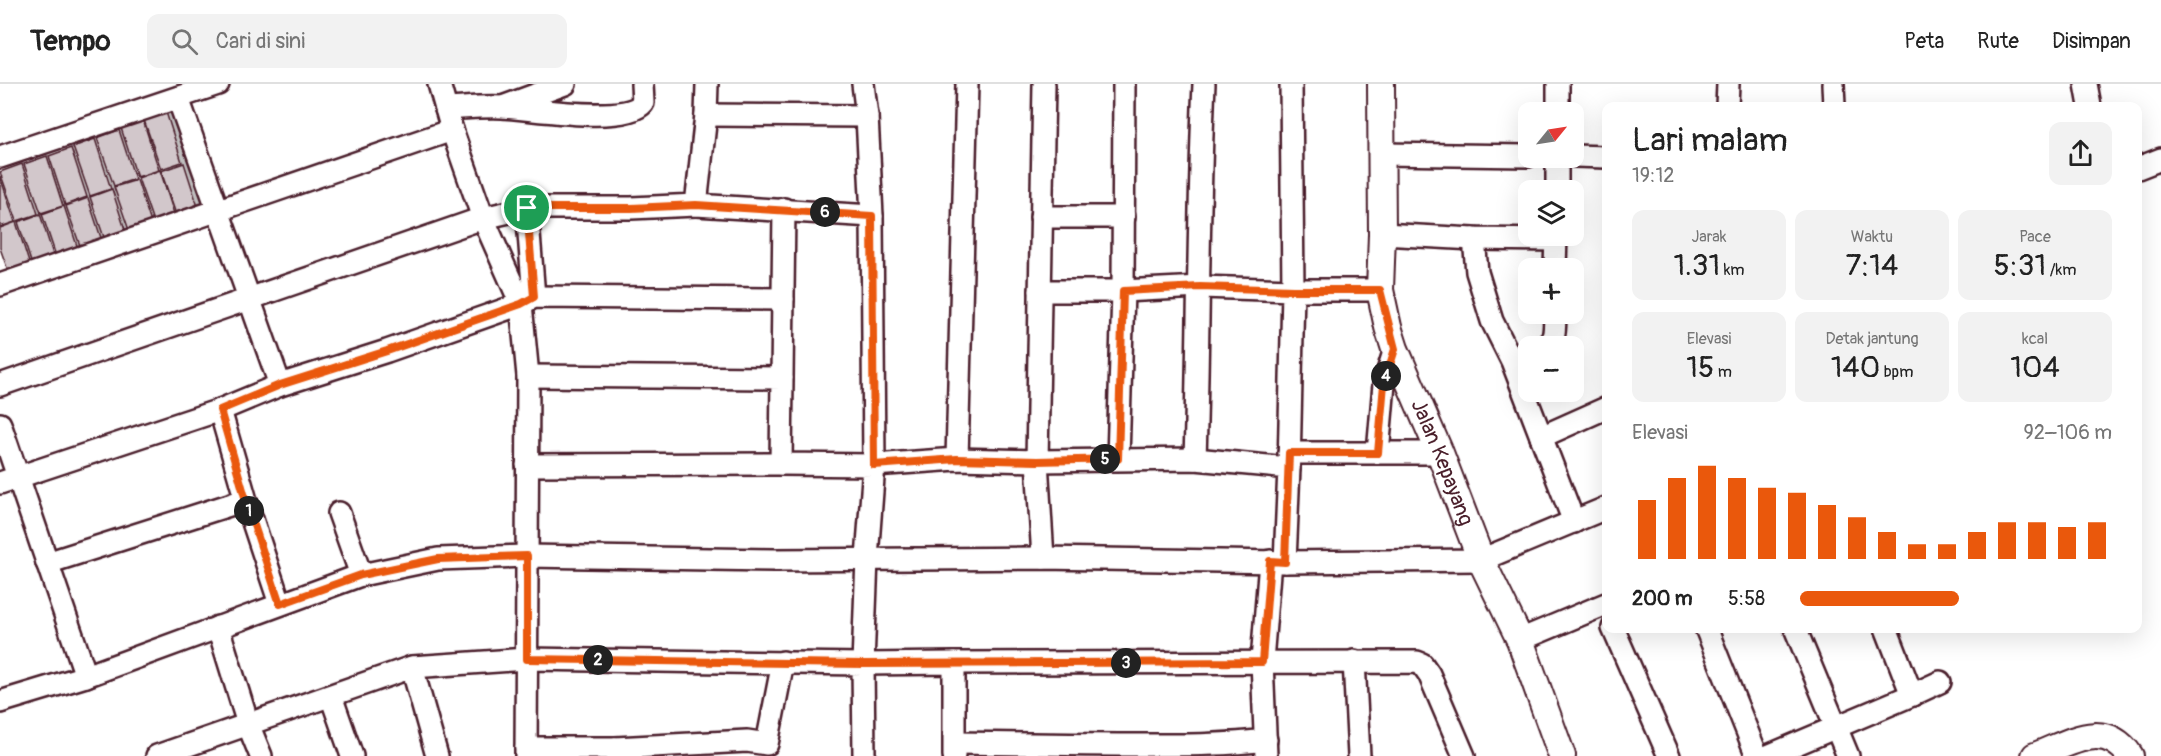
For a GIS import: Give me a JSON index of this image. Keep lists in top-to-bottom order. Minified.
{"streets":{"street":["Jalan Kepayang"]},"north":"top right","page":{"header":"Tempo","search":"Cari di sini","nav":["Peta","Rute","Disimpan"],"map_buttons":["+","−"],"heading":["Lari malam","19:12"],"pins":["6","4","5","1","2","3"],"stats":[["Jarak","1.31 km"],["Waktu","7:14"],["Pace","5:31 /km"],["Elevasi","15 m"],["Detak jantung","140 bpm"],["kcal","104"]],"chart":["Elevasi","92–106 m"],"list":[{"name":"200 m","note":"5:58"}]}}
